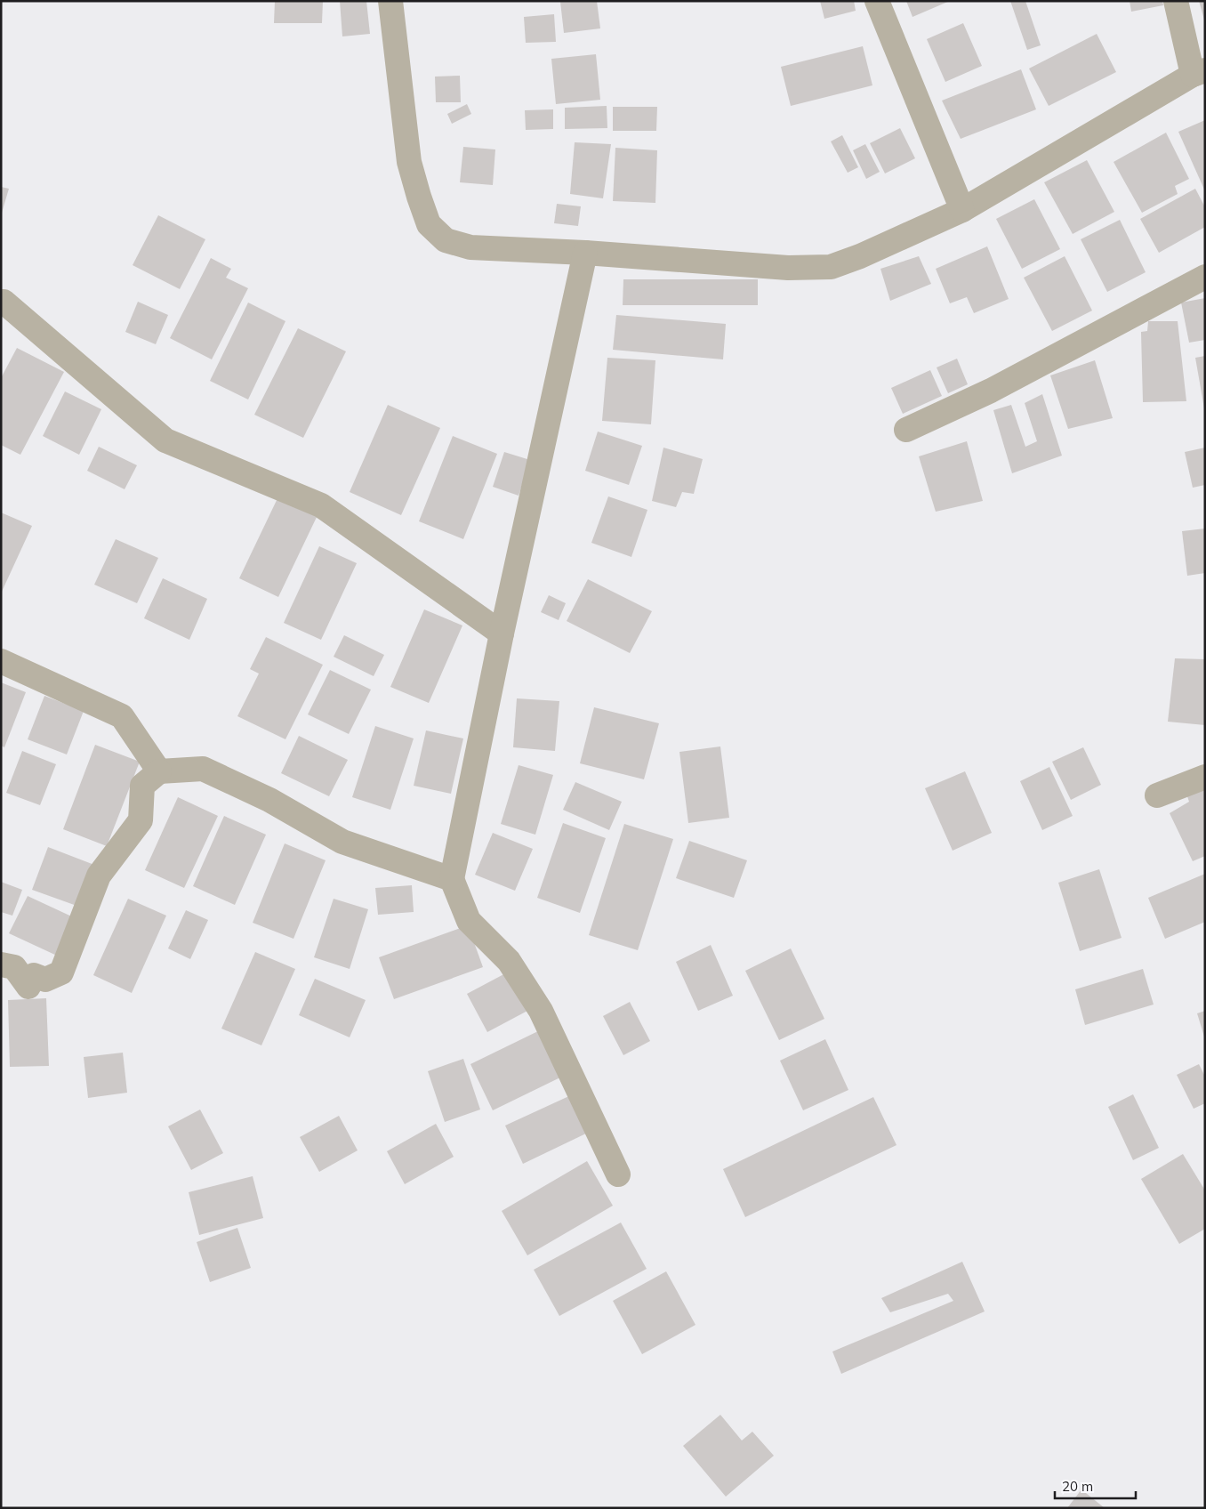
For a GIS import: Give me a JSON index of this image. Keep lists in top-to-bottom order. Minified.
{"scale_bar":"20 m"}
